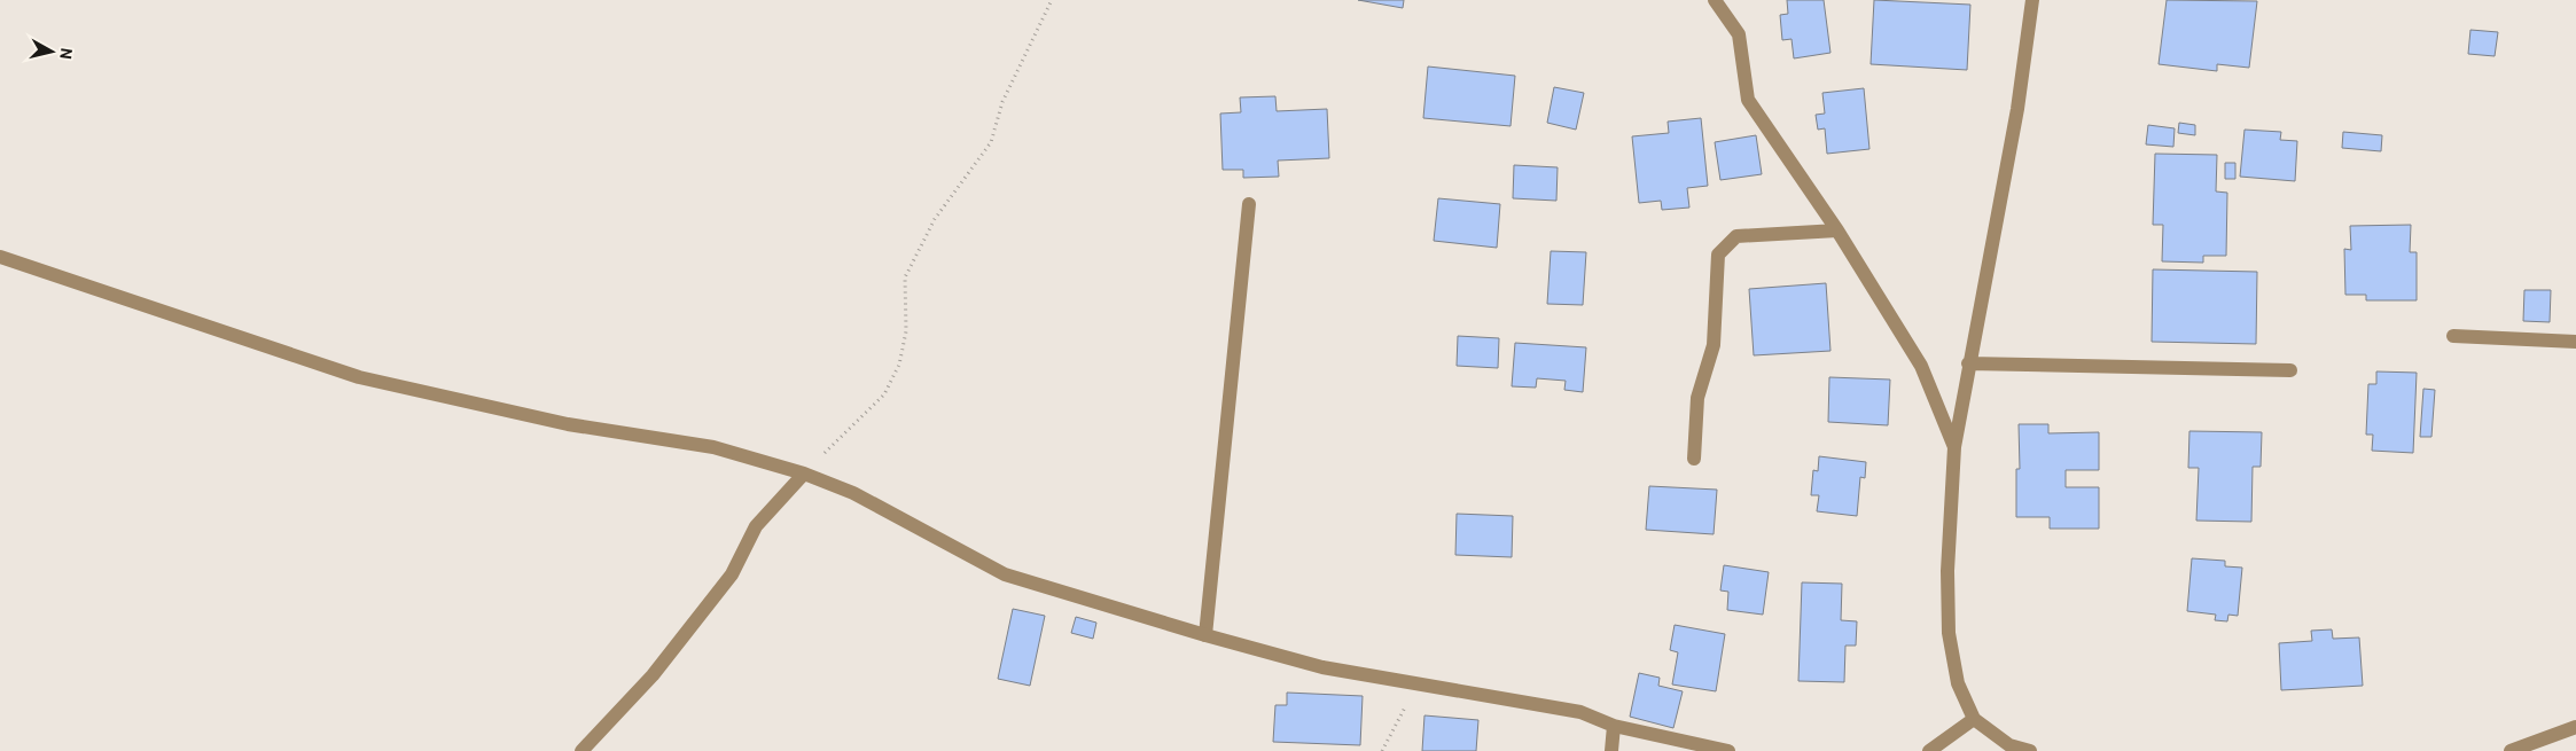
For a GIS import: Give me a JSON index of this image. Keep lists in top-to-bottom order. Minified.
{"north":"right"}
